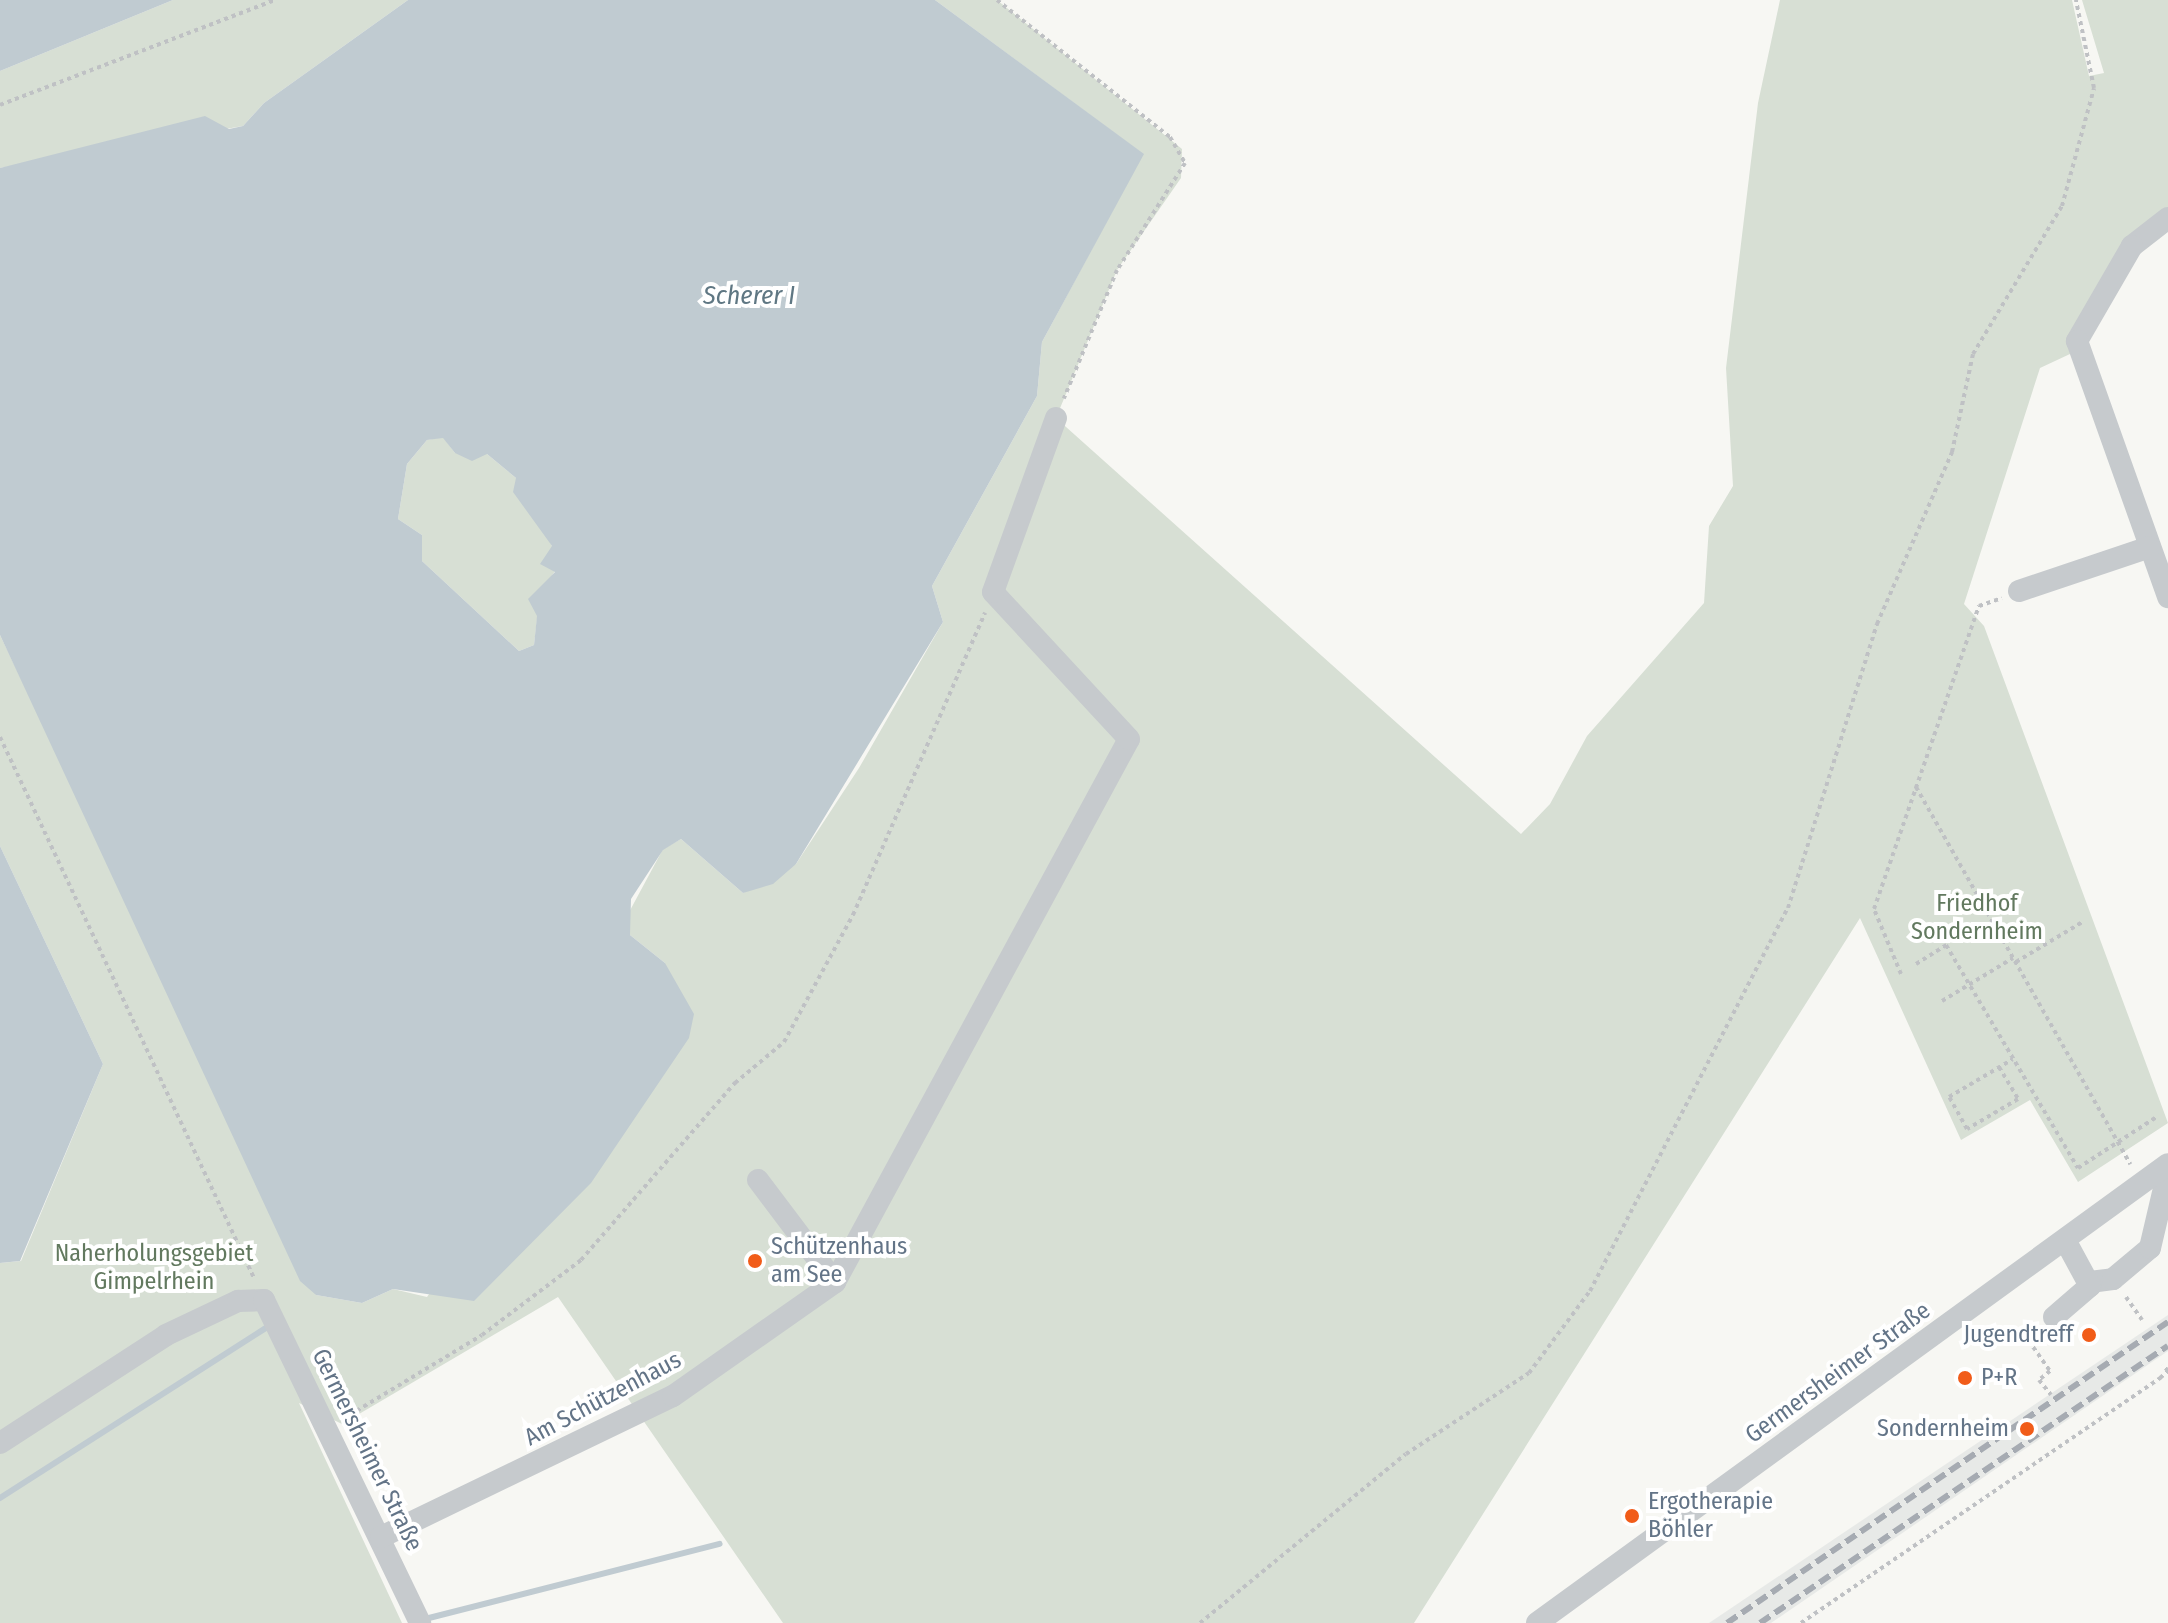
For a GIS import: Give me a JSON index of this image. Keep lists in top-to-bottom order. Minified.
{"streets":{"street":["Germersheimer Straße","Am Schützenhaus"]},"crossings":[["Germersheimer Straße","Am Schützenhaus"]],"water":["Scherer I"],"parks":["Friedhof Sondernheim","Naherholungsgebiet Gimpelrhein"],"places":["Schützenhaus am See","Jugendtreff","P+R","Sondernheim","Ergotherapie Böhler"]}
